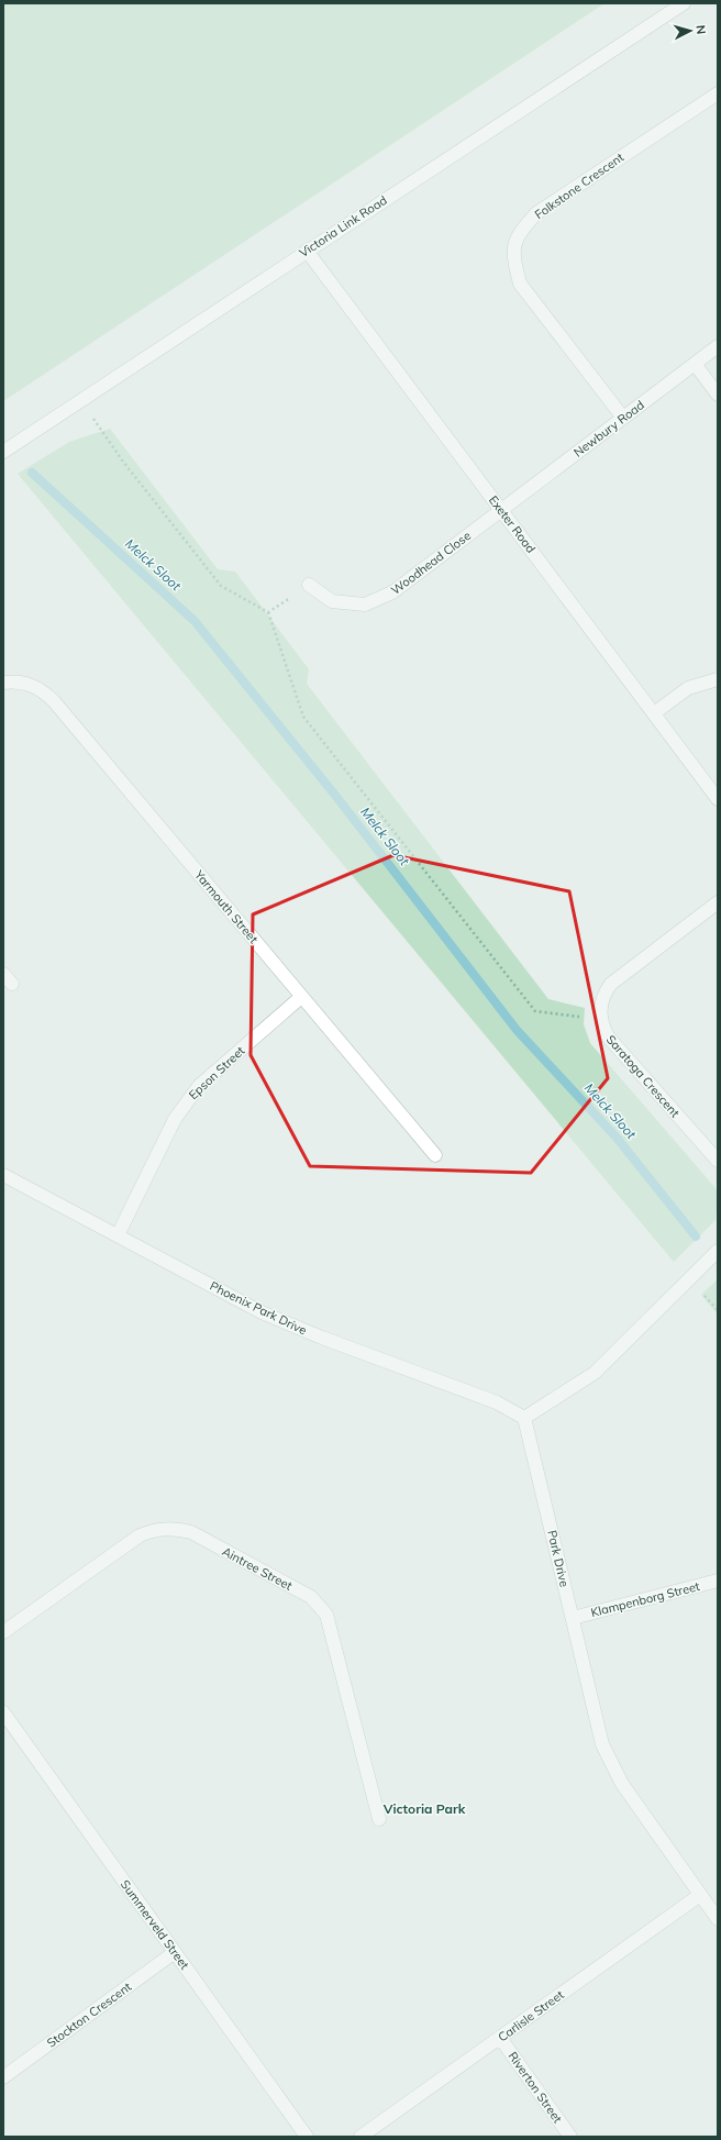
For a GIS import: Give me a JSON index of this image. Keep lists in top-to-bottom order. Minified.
{"streets":{"street":["Folkstone Crescent","Victoria Link Road","Newbury Road","Exeter Road","Woodhead Close","Yarmouth Street","Epson Street","Saratoga Crescent","Phoenix Park Drive","Park Drive","Aintree Street","Klampenborg Street","Summerveld Street","Stockton Crescent","Carlisle Street","Riverton Street"]},"crossings":[["Folkstone Crescent","Newbury Road"],["Victoria Link Road","Exeter Road"],["Newbury Road","Exeter Road"],["Newbury Road","Woodhead Close"],["Exeter Road","Woodhead Close"],["Yarmouth Street","Epson Street"],["Epson Street","Phoenix Park Drive"],["Phoenix Park Drive","Park Drive"],["Park Drive","Klampenborg Street"],["Park Drive","Carlisle Street"],["Summerveld Street","Stockton Crescent"],["Carlisle Street","Riverton Street"]],"districts":["Victoria Park"],"water":["Melck Sloot"],"north":"right"}
